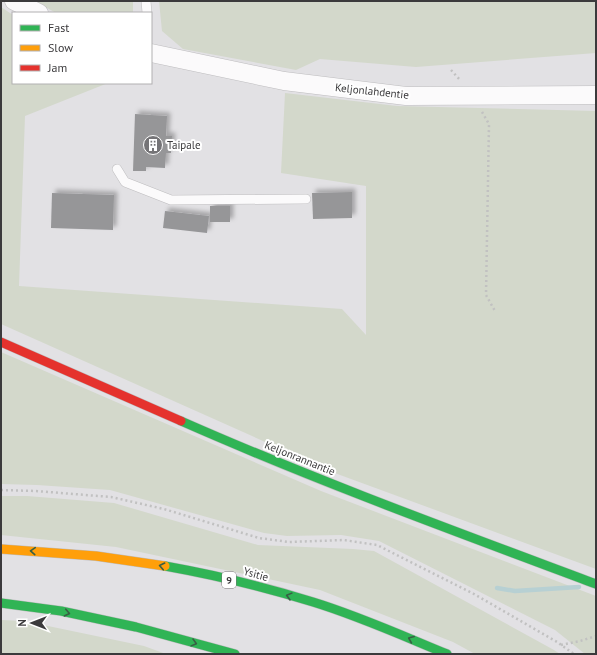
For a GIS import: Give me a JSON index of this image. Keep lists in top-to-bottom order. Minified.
{"streets":{"main road":["Keljonrannantie","Ysitie","9"],"street":["Keljonlahdentie"]},"places":{"building":["Taipale"]},"legend":["Fast","Slow","Jam"],"north":"left"}
